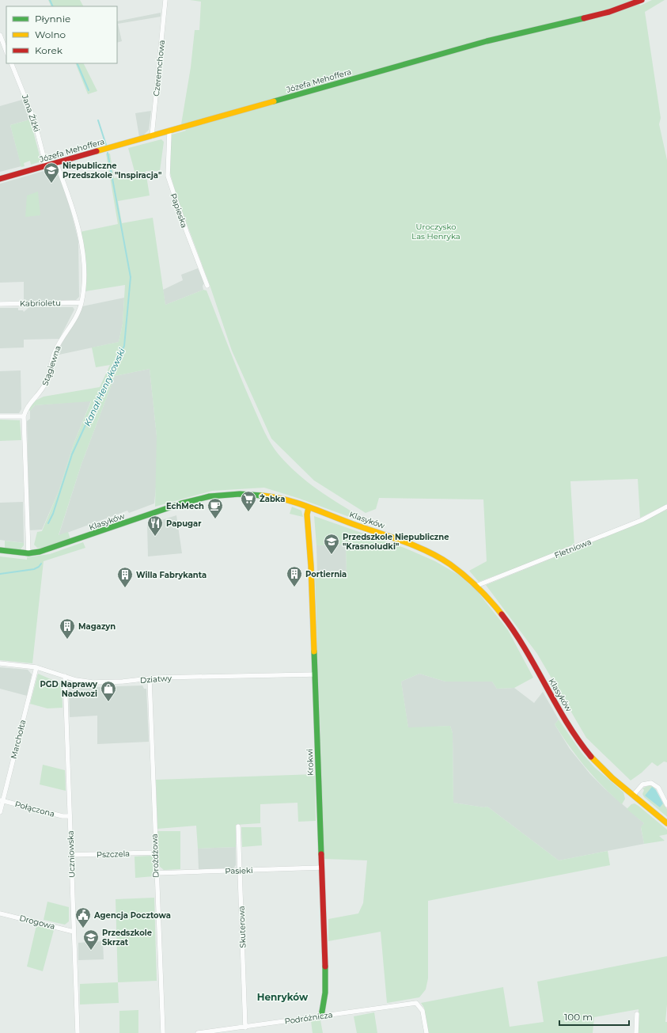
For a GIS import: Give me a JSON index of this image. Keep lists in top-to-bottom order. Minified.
{"streets":{"street":["Czeremchowa","Józefa Mehoffera","Jana Żiżki","Papieska","Kabrioletu","Stągiewna","Klasyków","Fletniowa","Dziatwy","Marchołta","Krokwi","Połączona","Uczniowska","Pszczela","Drożdżowa","Pasieki","Drogowa","Skuterowa","Podróżnicza"]},"crossings":[["Czeremchowa","Józefa Mehoffera"],["Józefa Mehoffera","Jana Żiżki"],["Józefa Mehoffera","Papieska"],["Józefa Mehoffera","Stągiewna"],["Kabrioletu","Stągiewna"],["Klasyków","Fletniowa"],["Klasyków","Krokwi"],["Dziatwy","Marchołta"],["Dziatwy","Krokwi"],["Dziatwy","Uczniowska"],["Dziatwy","Drożdżowa"],["Marchołta","Połączona"],["Krokwi","Pasieki"],["Krokwi","Podróżnicza"],["Połączona","Uczniowska"],["Uczniowska","Pszczela"],["Uczniowska","Drogowa"],["Pszczela","Drożdżowa"],["Drożdżowa","Pasieki"],["Pasieki","Skuterowa"],["Skuterowa","Podróżnicza"]],"districts":["Henryków"],"water":["Kanał Henrykowski"],"parks":["Uroczysko Las Henryka"],"places":{"school or university":["Niepubliczne Przedszkole \"Inspiracja\"","Przedszkole Niepubliczne \"Krasnoludki\"","Przedszkole Skrzat"],"supermarket":["Żabka"],"cafe":["EchMech"],"restaurant":["Papugar"],"building":["Portiernia","Willa Fabrykanta","Magazyn"],"shop":["PGD Naprawy Nadwozi"],"public building":["Agencja Pocztowa"]},"legend":["Płynnie","Wolno","Korek"],"scale_bar":"100 m"}
